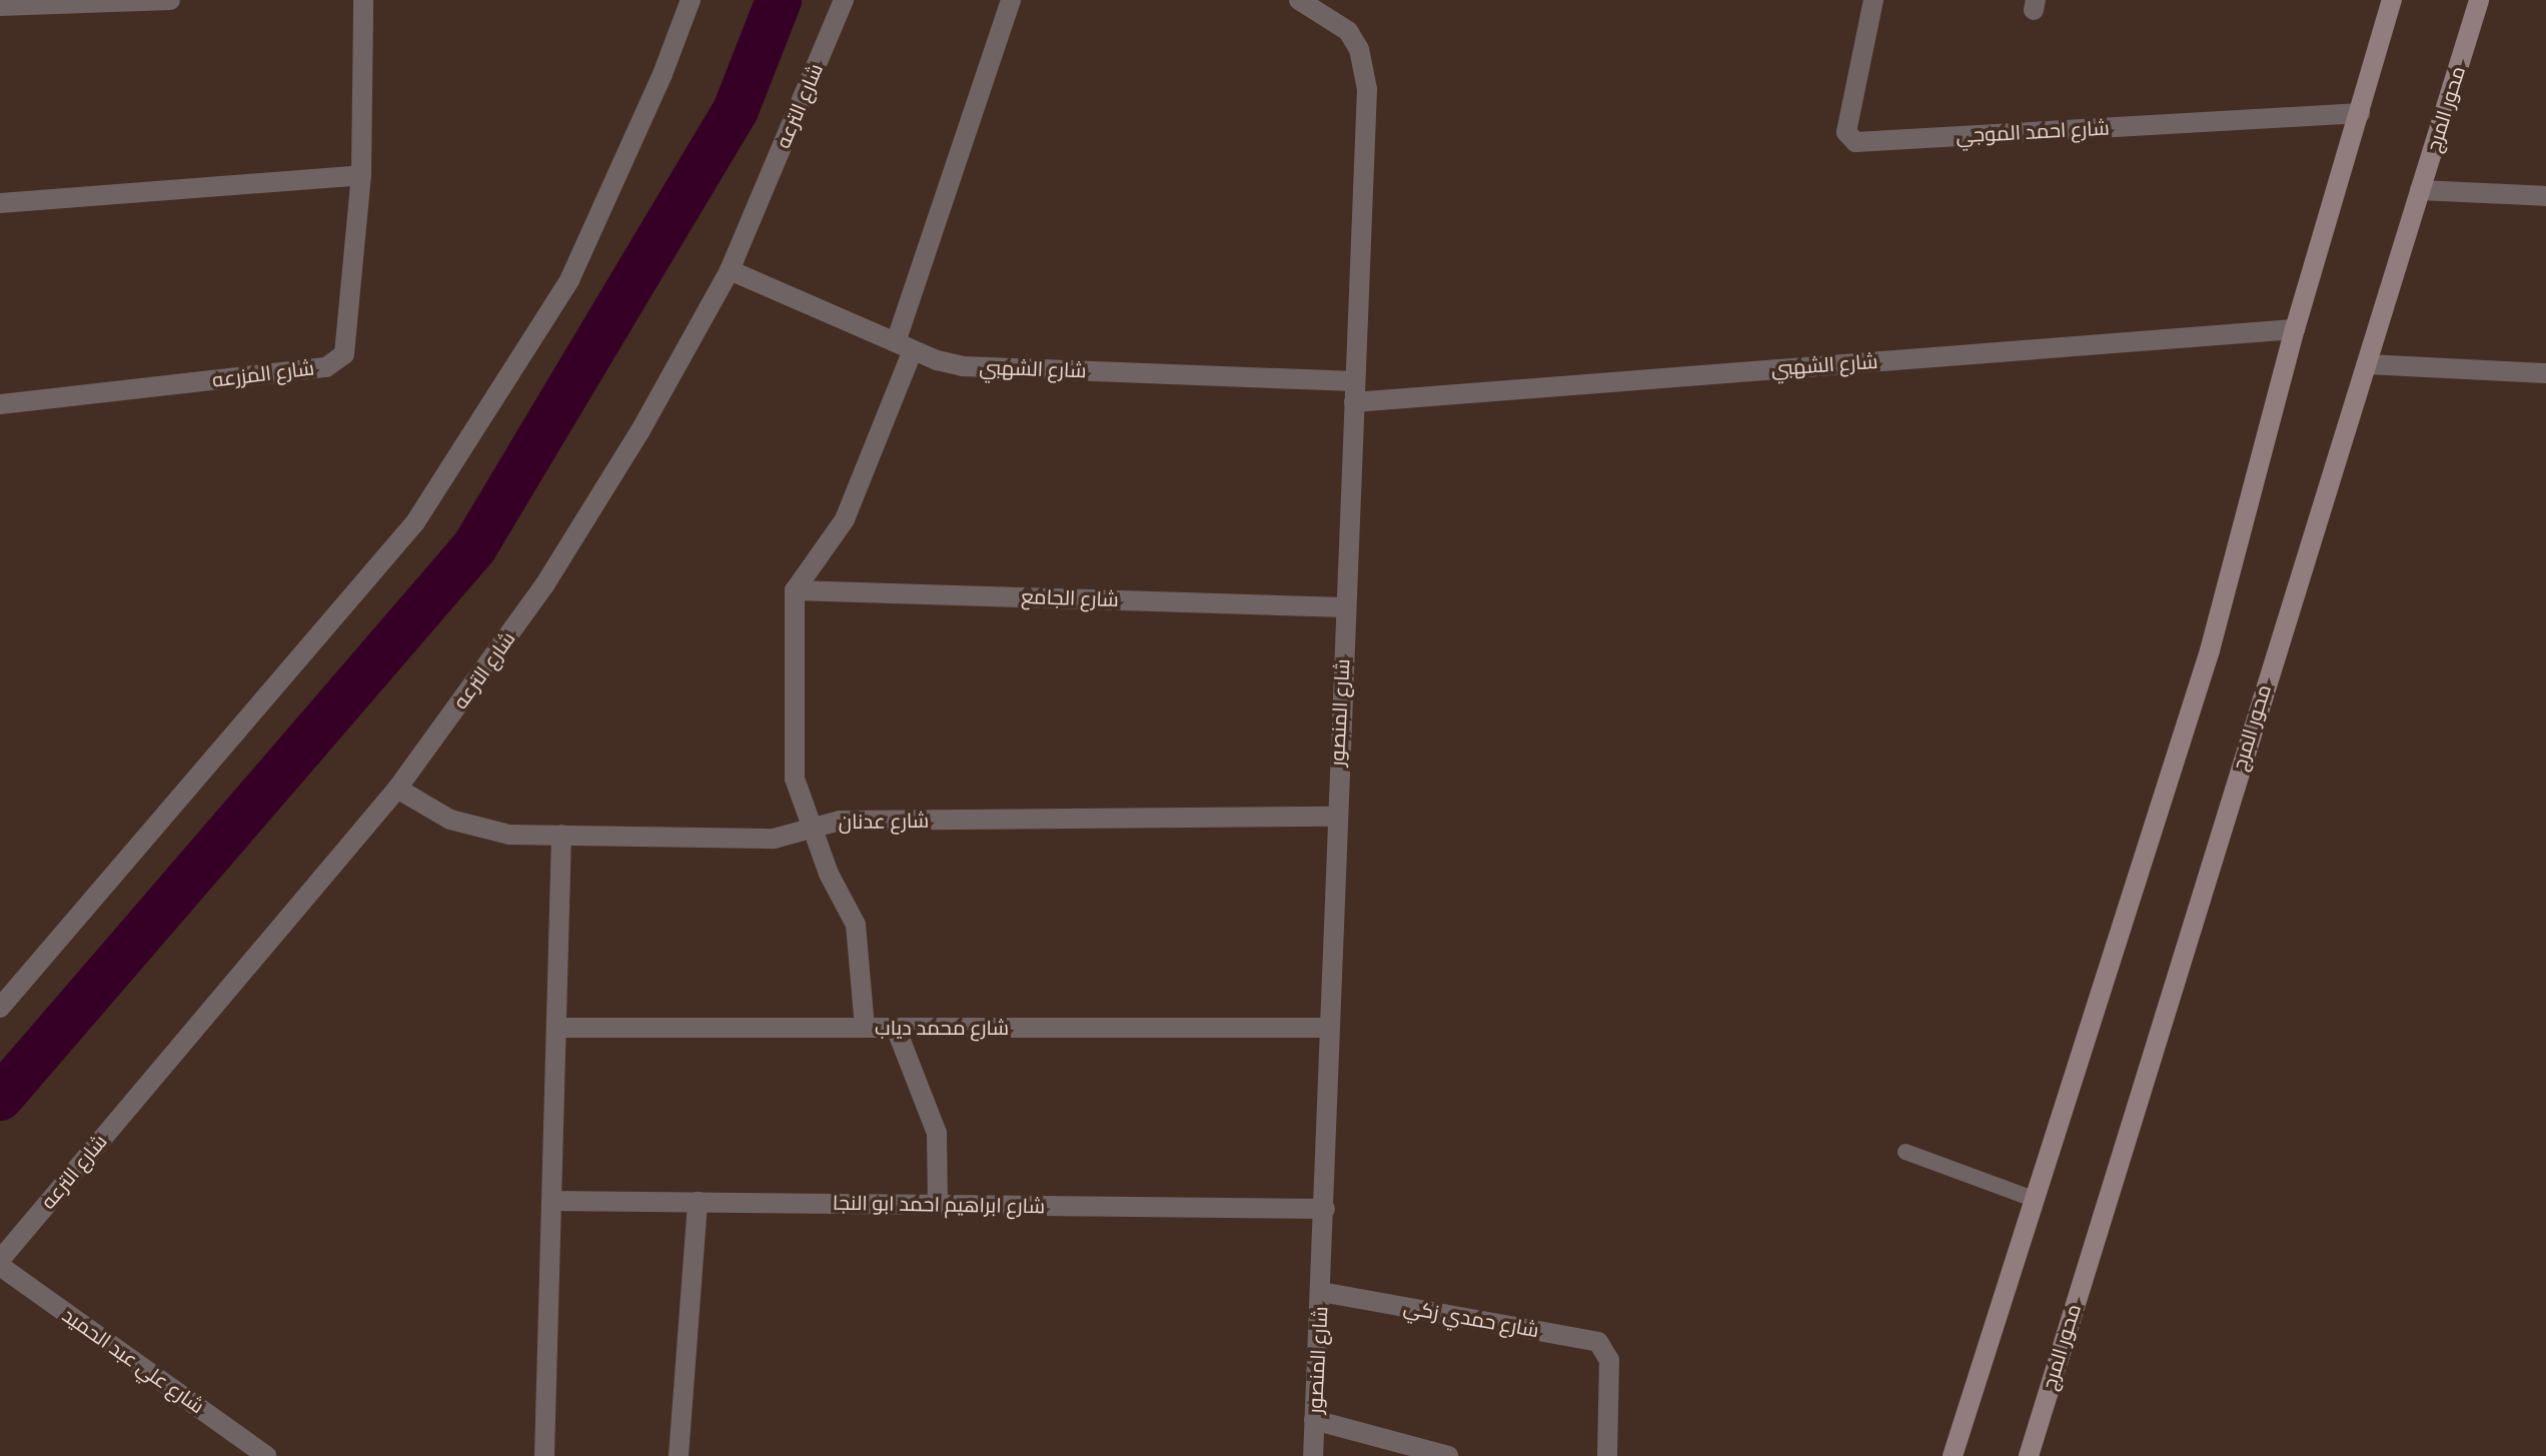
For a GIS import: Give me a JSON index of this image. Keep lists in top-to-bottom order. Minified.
{"streets":{"main road":["محور المرج"],"street":["شارع الترعه","شارع احمد الموجي","شارع الشهبي","شارع المزرعه","شارع الجامع","شارع المنصور","شارع عدنان","شارع محمد دياب","شارع ابراهيم احمد ابو النجا","شارع حمدي زكي","شارع علي عبد الحميد"]},"crossings":[["شارع الترعه","شارع الشهبي"],["شارع الترعه","شارع عدنان"],["شارع الشهبي","شارع المنصور"],["شارع الجامع","شارع المنصور"],["شارع المنصور","شارع عدنان"],["شارع المنصور","شارع محمد دياب"],["شارع المنصور","شارع ابراهيم احمد ابو النجا"],["شارع المنصور","شارع حمدي زكي"]]}
